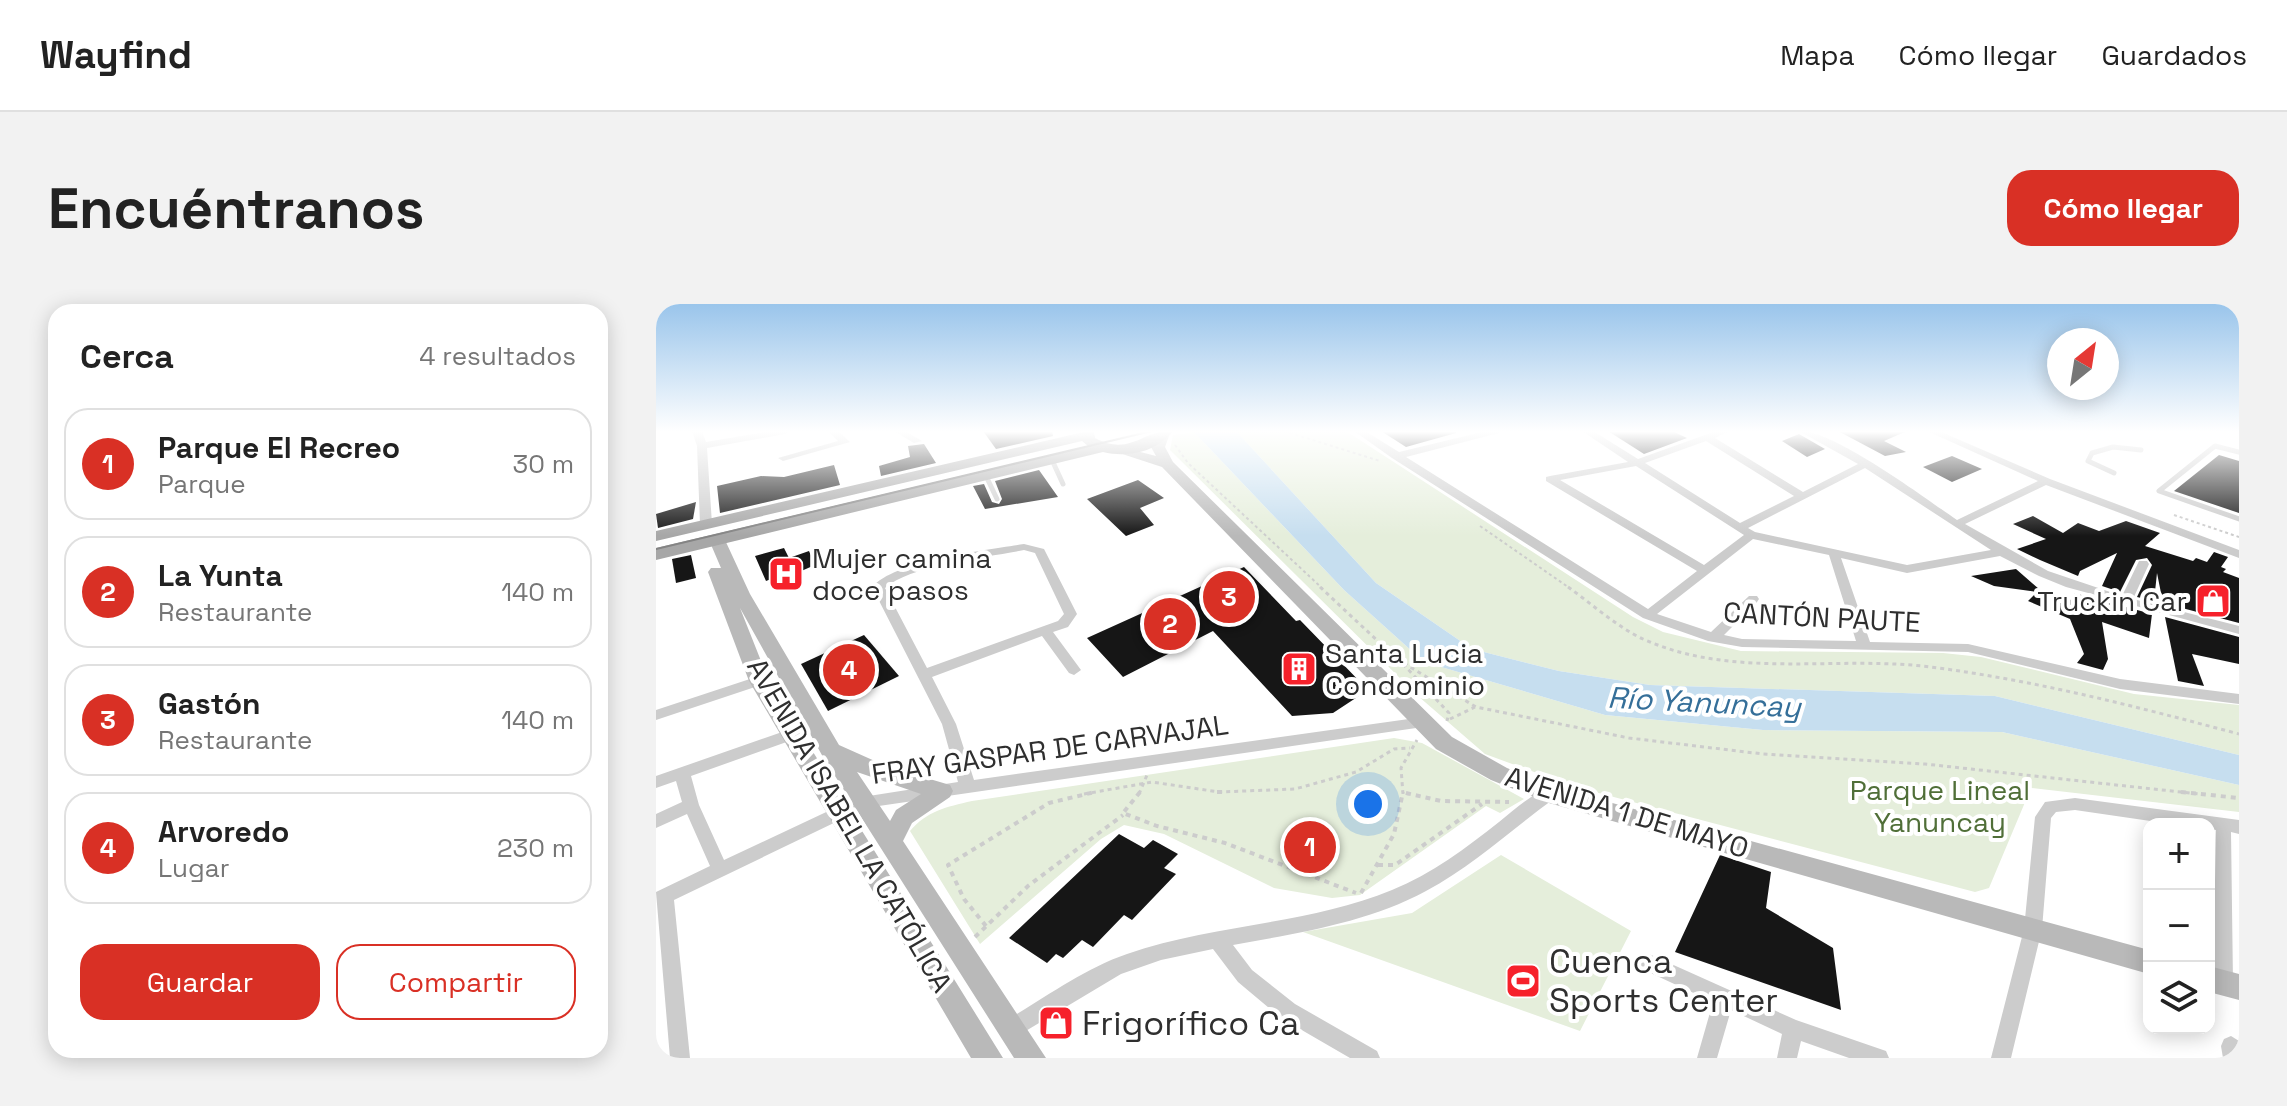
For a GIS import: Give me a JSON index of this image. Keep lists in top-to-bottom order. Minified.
{"streets":{"main road":["AVENIDA 1 DE MAYO","AVENIDA ISABEL LA CATÓLICA"],"street":["CANTÓN PAUTE","FRAY GASPAR DE CARVAJAL"]},"crossings":[["FRAY GASPAR DE CARVAJAL","AVENIDA 1 DE MAYO"],["FRAY GASPAR DE CARVAJAL","AVENIDA ISABEL LA CATÓLICA"]],"water":["Río Yanuncay"],"parks":["Parque Lineal Yanuncay"],"places":{"hospital":["Mujer camina doce pasos"],"shop":["Truckin Car","Frigorífico Ca"],"building":["Santa Lucia Condominio"],"sports":["Cuenca Sports Center"]},"north":"top right","page":{"header":"Wayfind","nav":["Mapa","Cómo llegar","Guardados"],"buttons":["Cómo llegar",["Guardar","Compartir"]],"title":"Encuéntranos","heading":["Cerca","4 resultados"],"list":[{"mark":"1","name":"Parque El Recreo","note":"Parque","value":"30 m"},{"mark":"2","name":"La Yunta","note":"Restaurante","value":"140 m"},{"mark":"3","name":"Gastón","note":"Restaurante","value":"140 m"},{"mark":"4","name":"Arvoredo","note":"Lugar","value":"230 m"}],"pins":["3","2","4","1"],"map_buttons":["+","−"]}}
